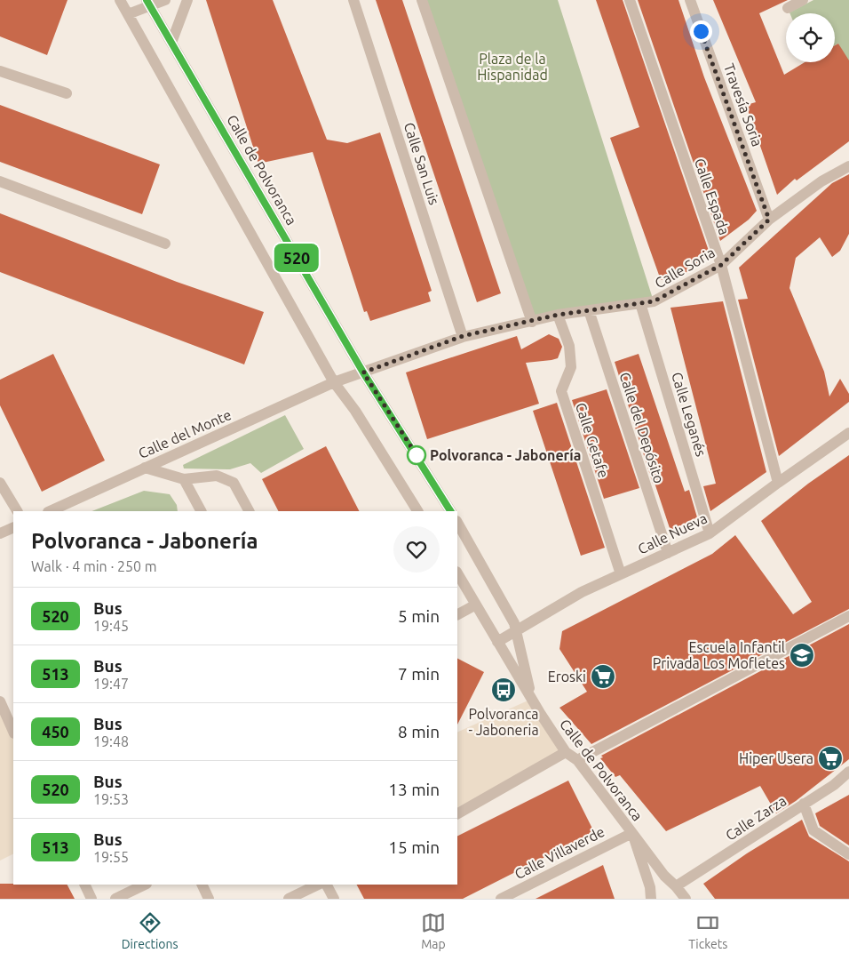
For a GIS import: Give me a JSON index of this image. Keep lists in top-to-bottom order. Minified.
{"streets":{"street":["Travesía Soria","Calle San Luis","Calle de Polvoranca","Calle Espada","Calle Soria","Calle Leganés","Calle del Depósito","Calle del Monte","Calle Getafe","Calle Nueva","Calle Zarza","Calle Villaverde"]},"crossings":[["Travesía Soria","Calle Soria"],["Calle San Luis","Calle Soria"],["Calle San Luis","Calle del Monte"],["Calle de Polvoranca","Calle del Monte"],["Calle de Polvoranca","Calle Nueva"],["Calle de Polvoranca","Calle Villaverde"],["Calle Espada","Calle Soria"],["Calle Espada","Calle Nueva"],["Calle Soria","Calle Leganés"],["Calle Soria","Calle del Depósito"],["Calle Soria","Calle del Monte"],["Calle Soria","Calle Getafe"],["Calle Leganés","Calle Nueva"],["Calle del Depósito","Calle Nueva"],["Calle Getafe","Calle Nueva"]],"parks":["Plaza de la Hispanidad"],"places":{"other":["Polvoranca - Jabonería"],"school or university":["Escuela Infantil Privada Los Mofletes"],"supermarket":["Eroski","Hiper Usera"],"bus stop":["Polvoranca - Jaboneria"]},"lines":["bus line 520"],"page":{"on_map":"520","heading":["Polvoranca - Jabonería","Walk · 4 min · 250 m"],"list":[{"mark":"520","name":"Bus","note":"19:45","value":"5 min"},{"mark":"513","name":"Bus","note":"19:47","value":"7 min"},{"mark":"450","name":"Bus","note":"19:48","value":"8 min"},{"mark":"520","name":"Bus","note":"19:53","value":"13 min"},{"mark":"513","name":"Bus","note":"19:55","value":"15 min"}],"tabs":["Directions","Map","Tickets"]}}
